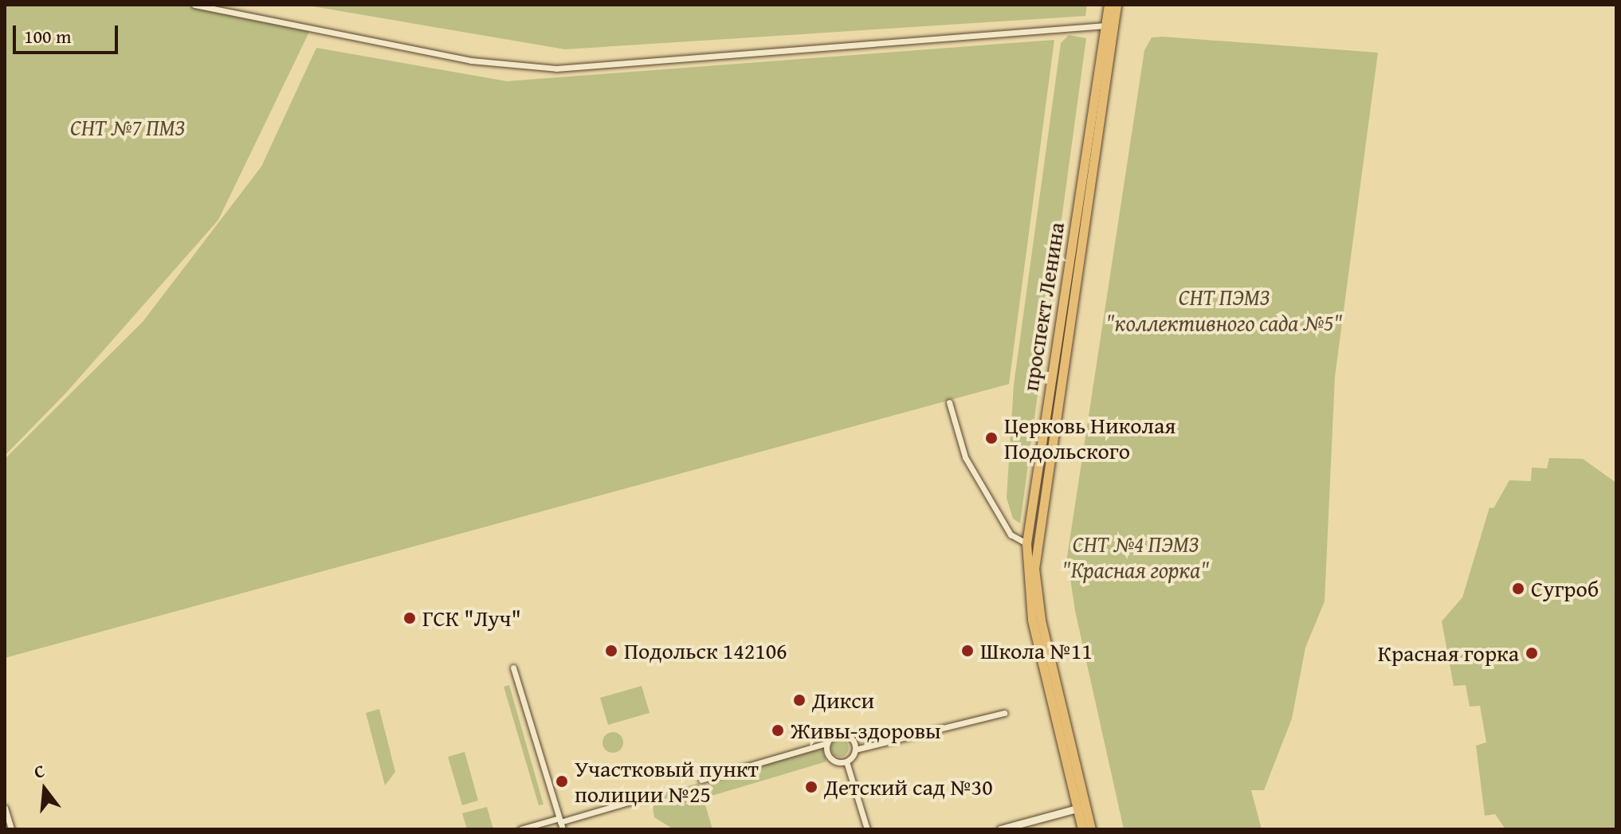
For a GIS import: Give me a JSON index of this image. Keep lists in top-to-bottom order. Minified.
{"streets":{"main road":["проспект Ленина"]},"parks":["СНТ №7 ПМЗ","СНТ ПЭМЗ \"коллективного сада №5\"","СНТ №4 ПЭМЗ \"Красная горка\""],"places":["Церковь Николая Подольского","Сугроб","ГСК \"Луч\"","Подольск 142106","Школа №11","Красная горка","Дикси","Живы-здоровы","Участковый пункт полиции №25","Детский сад №30"],"scale_bar":"100 m","north":"top"}
